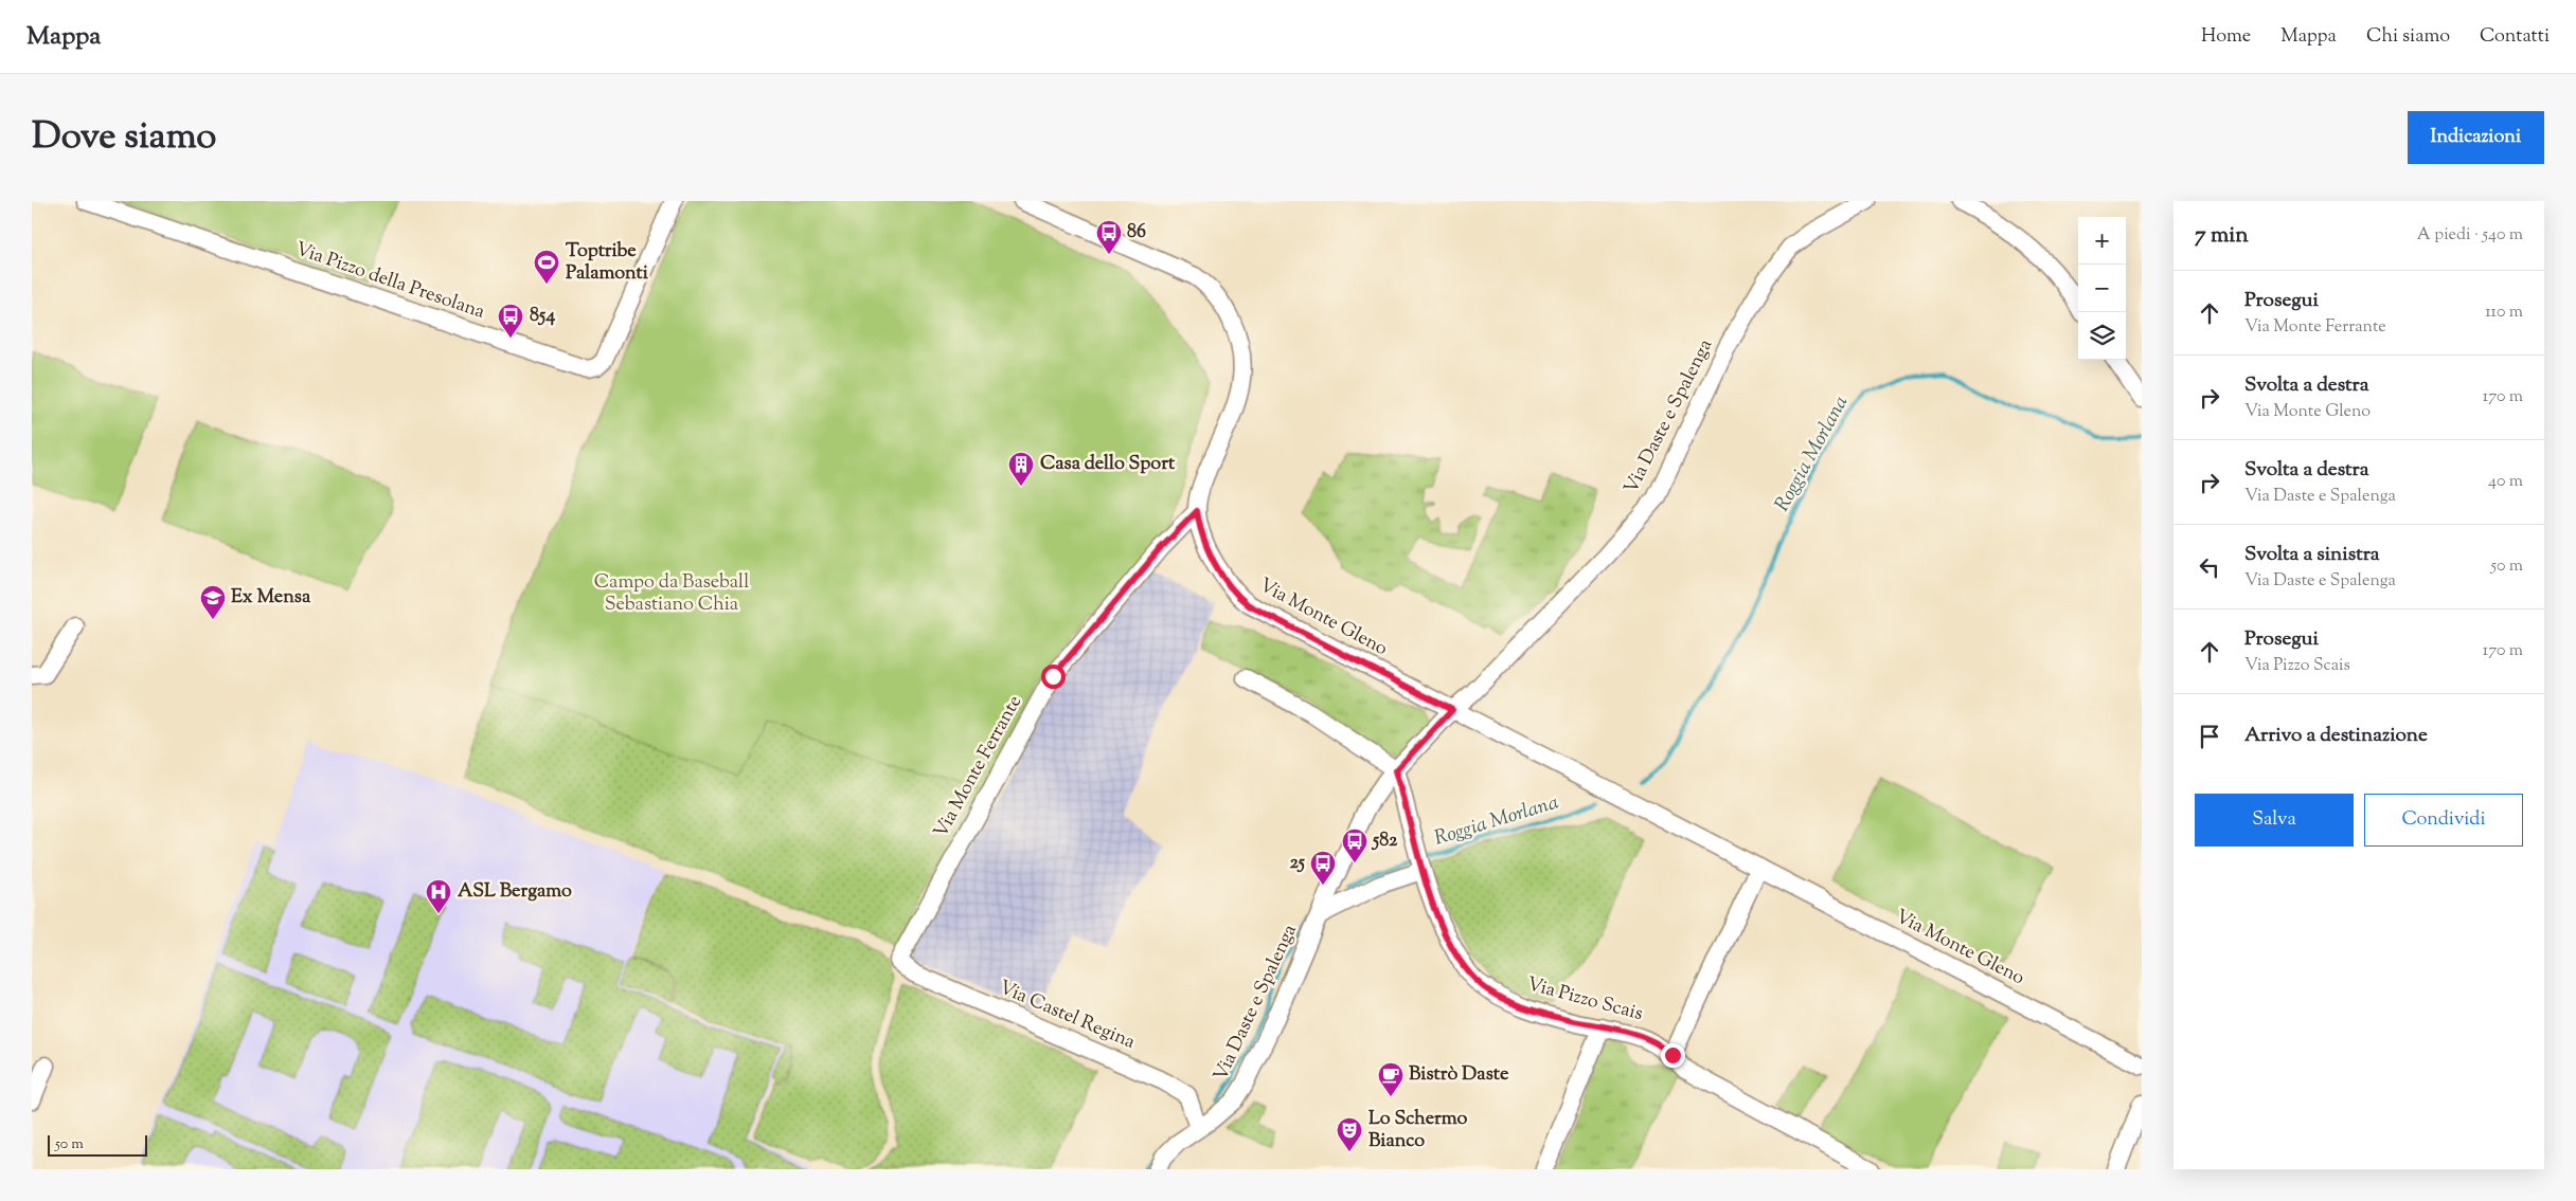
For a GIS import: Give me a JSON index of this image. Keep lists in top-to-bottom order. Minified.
{"streets":{"street":["Via Pizzo della Presolana","Via Daste e Spalenga","Via Monte Gleno","Via Monte Ferrante","Via Pizzo Scais","Via Castel Regina"]},"crossings":[["Via Daste e Spalenga","Via Monte Gleno"],["Via Daste e Spalenga","Via Pizzo Scais"],["Via Daste e Spalenga","Via Castel Regina"],["Via Monte Gleno","Via Monte Ferrante"],["Via Monte Ferrante","Via Castel Regina"]],"water":["Roggia Morlana"],"parks":["Campo da Baseball Sebastiano Chia"],"places":{"bus stop":["86","854","582","25"],"sports":["Toptribe Palamonti"],"building":["Casa dello Sport"],"school or university":["Ex Mensa"],"hospital":["ASL Bergamo"],"cafe":["Bistrò Daste"],"theatre":["Lo Schermo Bianco"]},"scale_bar":"50 m","page":{"header":"Mappa","nav":["Home","Mappa","Chi siamo","Contatti"],"title":"Dove siamo","buttons":["Indicazioni",["Salva","Condividi"]],"heading":["7 min","A piedi · 540 m"],"map_buttons":["+","−"],"list":[["Prosegui","Via Monte Ferrante","110 m"],["Svolta a destra","Via Monte Gleno","170 m"],["Svolta a destra","Via Daste e Spalenga","40 m"],["Svolta a sinistra","Via Daste e Spalenga","50 m"],["Prosegui","Via Pizzo Scais","170 m"],"Arrivo a destinazione"],"scale":"50 m"}}
